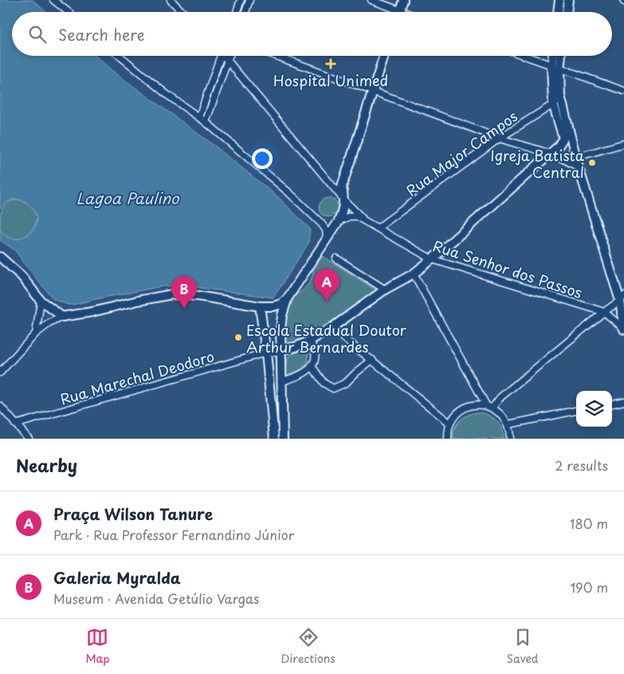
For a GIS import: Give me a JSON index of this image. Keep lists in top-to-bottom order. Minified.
{"streets":{"street":["Rua Major Campos","Rua Senhor dos Passos","Rua Marechal Deodoro"]},"crossings":[["Rua Major Campos","Rua Senhor dos Passos"]],"water":["Lagoa Paulino"],"places":{"health":["Hospital Unimed"],"other":["Igreja Batista Central","Escola Estadual Doutor Arthur Bernardes"]},"page":{"search":"Search here","pins":["A","B"],"heading":["Nearby","2 results"],"list":[{"mark":"A","name":"Praça Wilson Tanure","note":"Park · Rua Professor Fernandino Júnior","value":"180 m"},{"mark":"B","name":"Galeria Myralda","note":"Museum · Avenida Getúlio Vargas","value":"190 m"}],"nav":["Map","Directions","Saved"]}}
